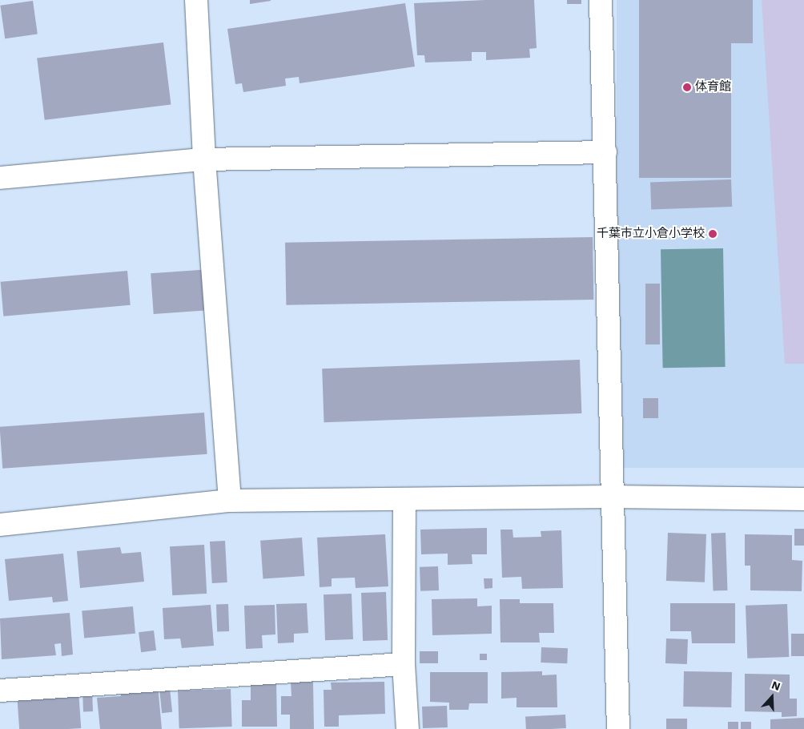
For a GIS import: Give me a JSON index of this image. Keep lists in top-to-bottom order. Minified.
{"places":["体育館","千葉市立小倉小学校"],"north":"top"}
